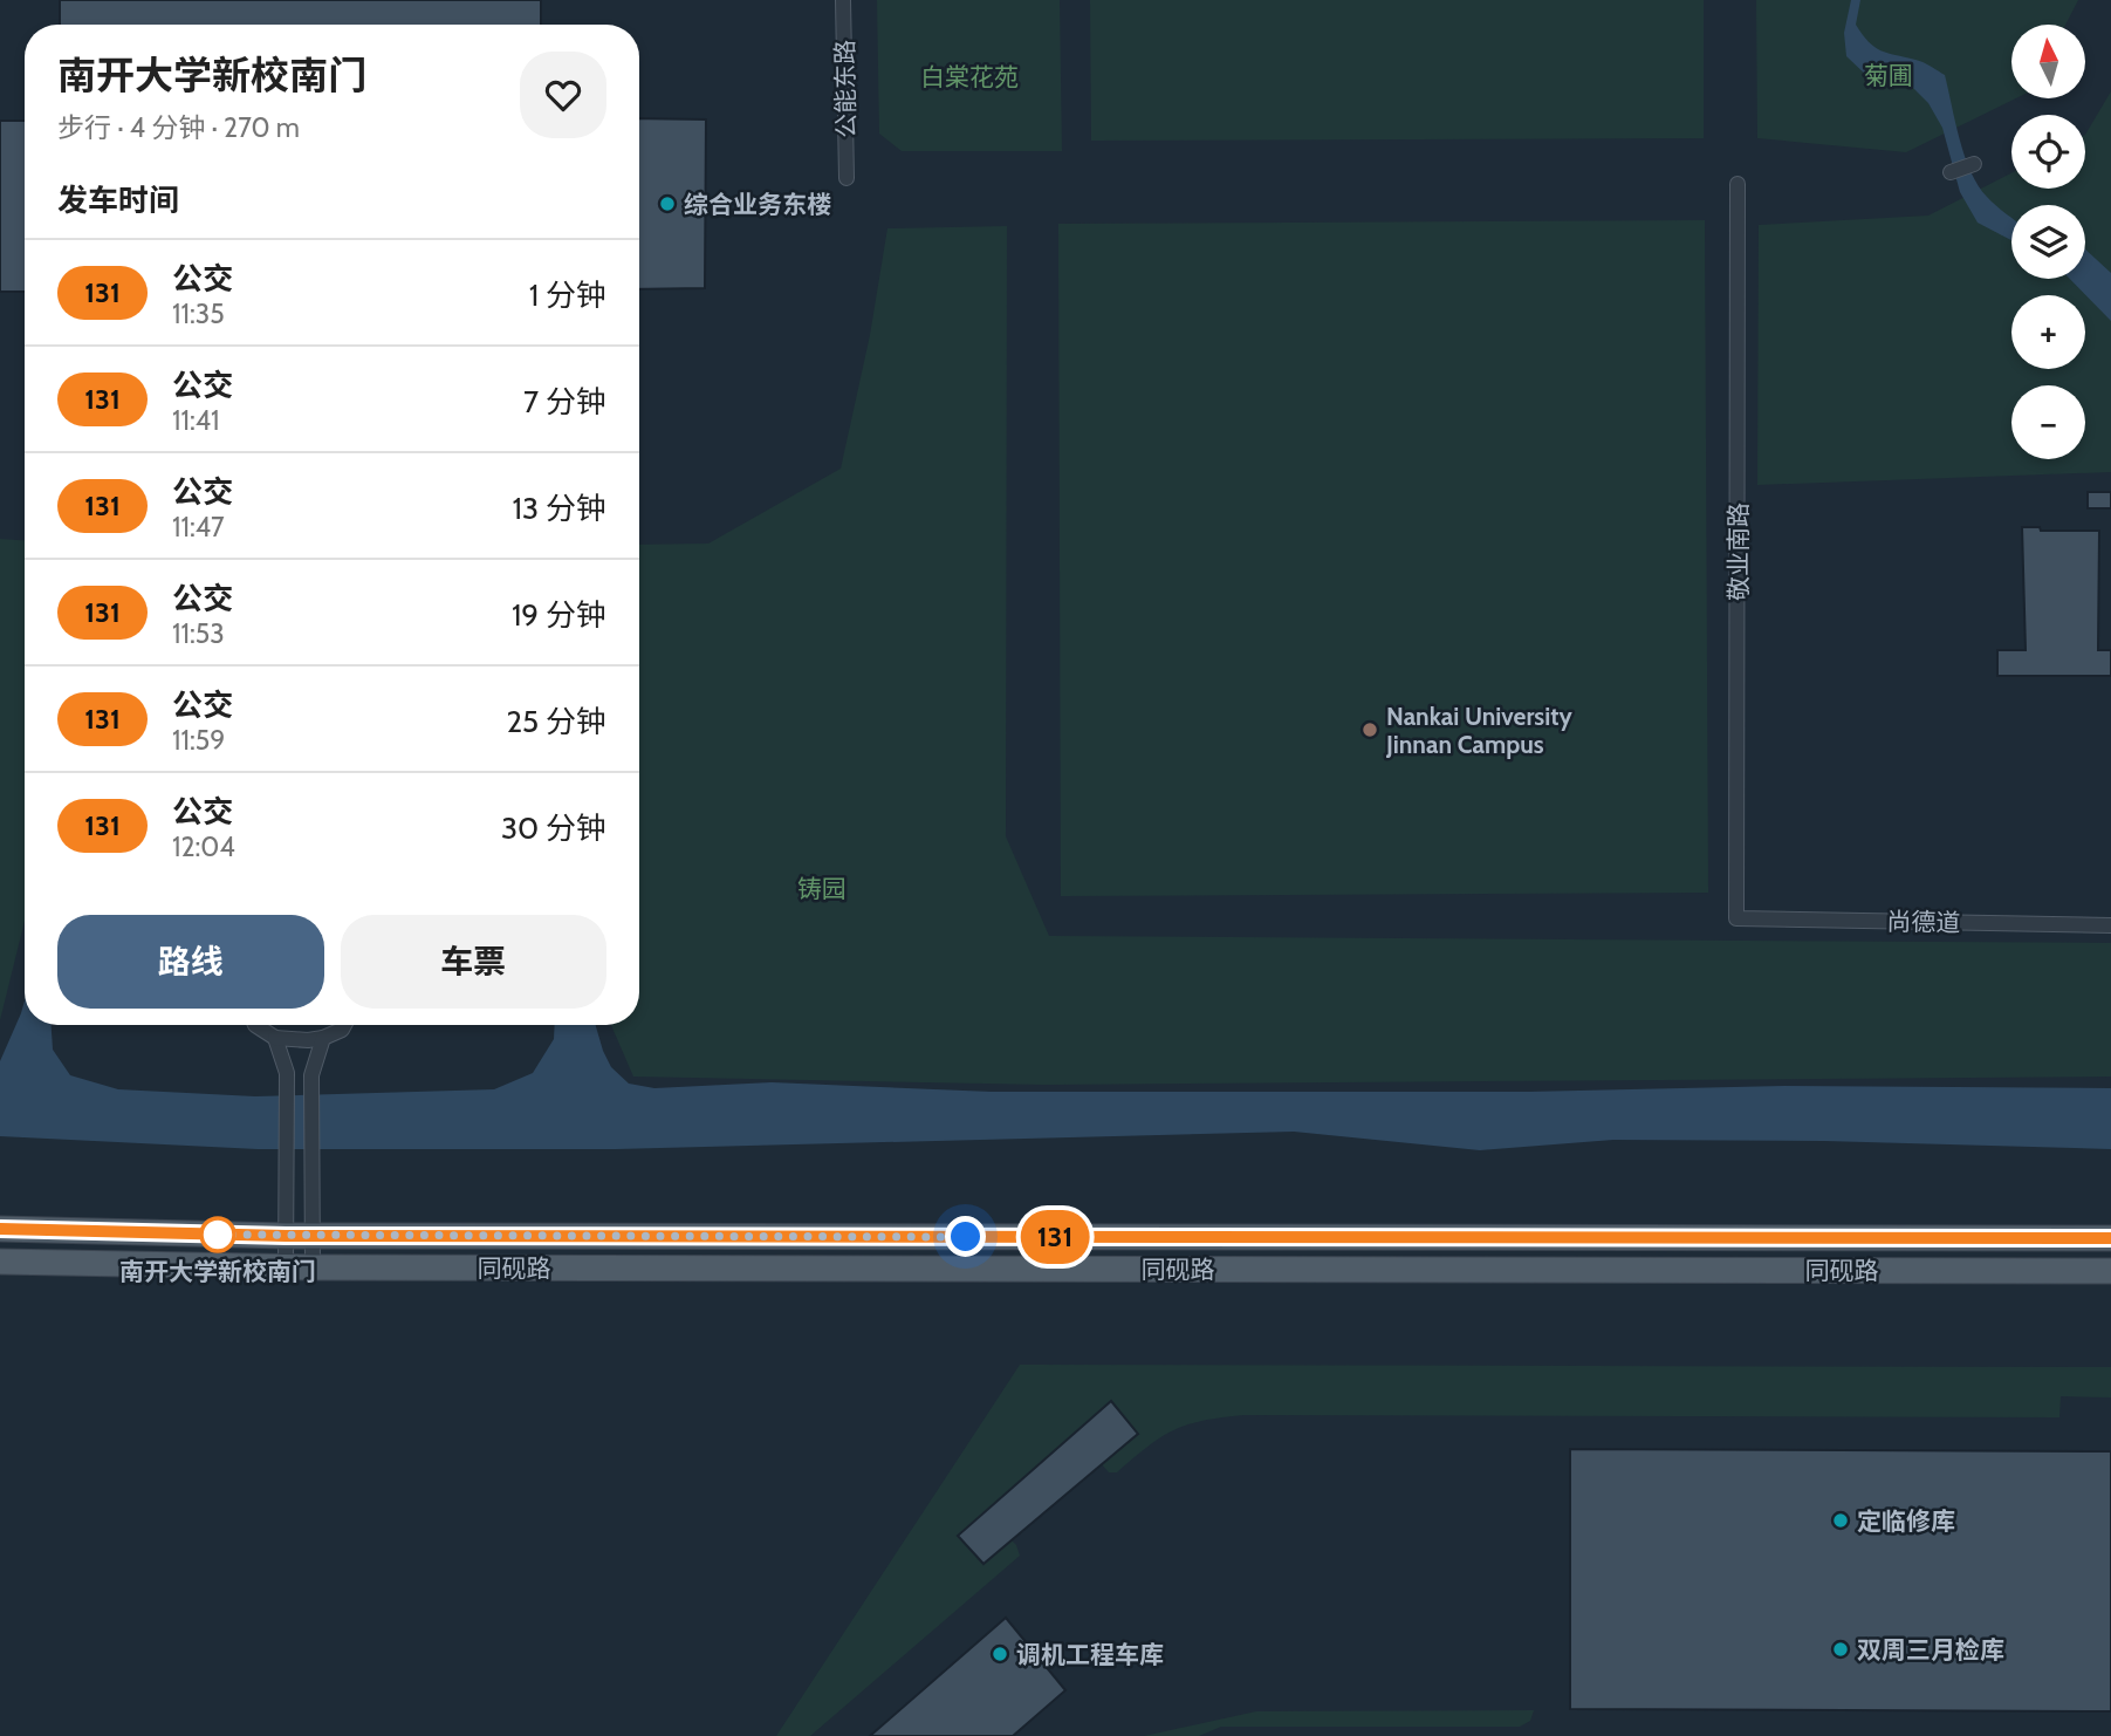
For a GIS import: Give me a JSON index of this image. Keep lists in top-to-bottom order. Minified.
{"streets":{"main road":["同砚路"],"street":["公能东路","敬业南路","尚德道"]},"crossings":[["敬业南路","尚德道"]],"parks":["菊圃","白棠花苑","铸园"],"places":["综合业务东楼","Nankai University Jinnan Campus","南开大学新校南门","定临修库","双周三月检库","调机工程车库"],"lines":["bus line 131"],"north":"top","page":{"on_map":"131","map_buttons":["+","−"],"heading":[["南开大学新校南门","步行 · 4 分钟 · 270 m"],"发车时间"],"list":[{"mark":"131","name":"公交","note":"11:35","value":"1 分钟"},{"mark":"131","name":"公交","note":"11:41","value":"7 分钟"},{"mark":"131","name":"公交","note":"11:47","value":"13 分钟"},{"mark":"131","name":"公交","note":"11:53","value":"19 分钟"},{"mark":"131","name":"公交","note":"11:59","value":"25 分钟"},{"mark":"131","name":"公交","note":"12:04","value":"30 分钟"}],"buttons":["路线","车票"]}}
